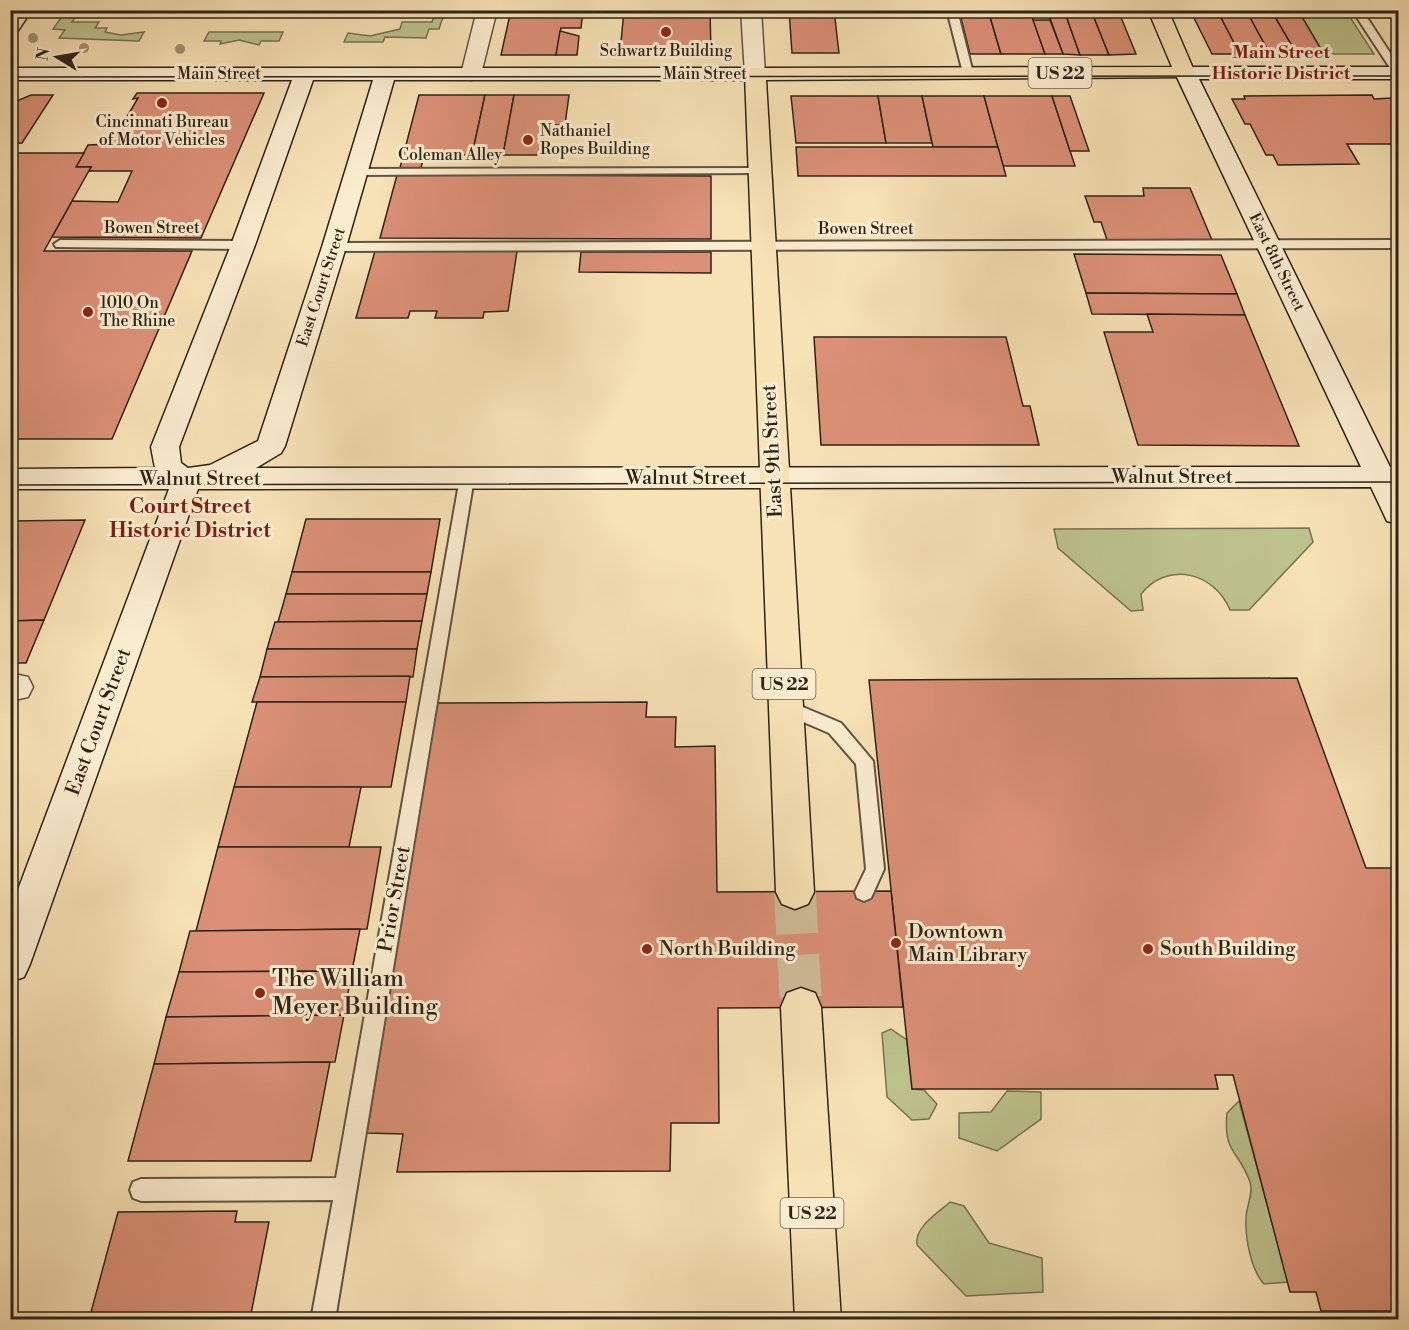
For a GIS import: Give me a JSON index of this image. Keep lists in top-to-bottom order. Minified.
{"streets":{"main road":["US 22","Main Street","East 8th Street","East 9th Street"],"street":["East Court Street","Walnut Street"],"lane":["Coleman Alley","Bowen Street","Prior Street"]},"crossings":[["Main Street","East 8th Street"],["Main Street","East Court Street"],["Main Street","East 9th Street"],["Coleman Alley","East Court Street"],["Coleman Alley","East 9th Street"],["Bowen Street","East 8th Street"],["Bowen Street","East Court Street"],["Bowen Street","East 9th Street"],["East 8th Street","Walnut Street"],["East Court Street","Walnut Street"],["East 9th Street","Walnut Street"],["Walnut Street","Prior Street"]],"districts":["Main Street Historic District","Court Street Historic District"],"places":["Schwartz Building","Cincinnati Bureau of Motor Vehicles","Nathaniel Ropes Building","1010 On The Rhine","Downtown Main Library","North Building","South Building","The William Meyer Building"],"north":"left"}
